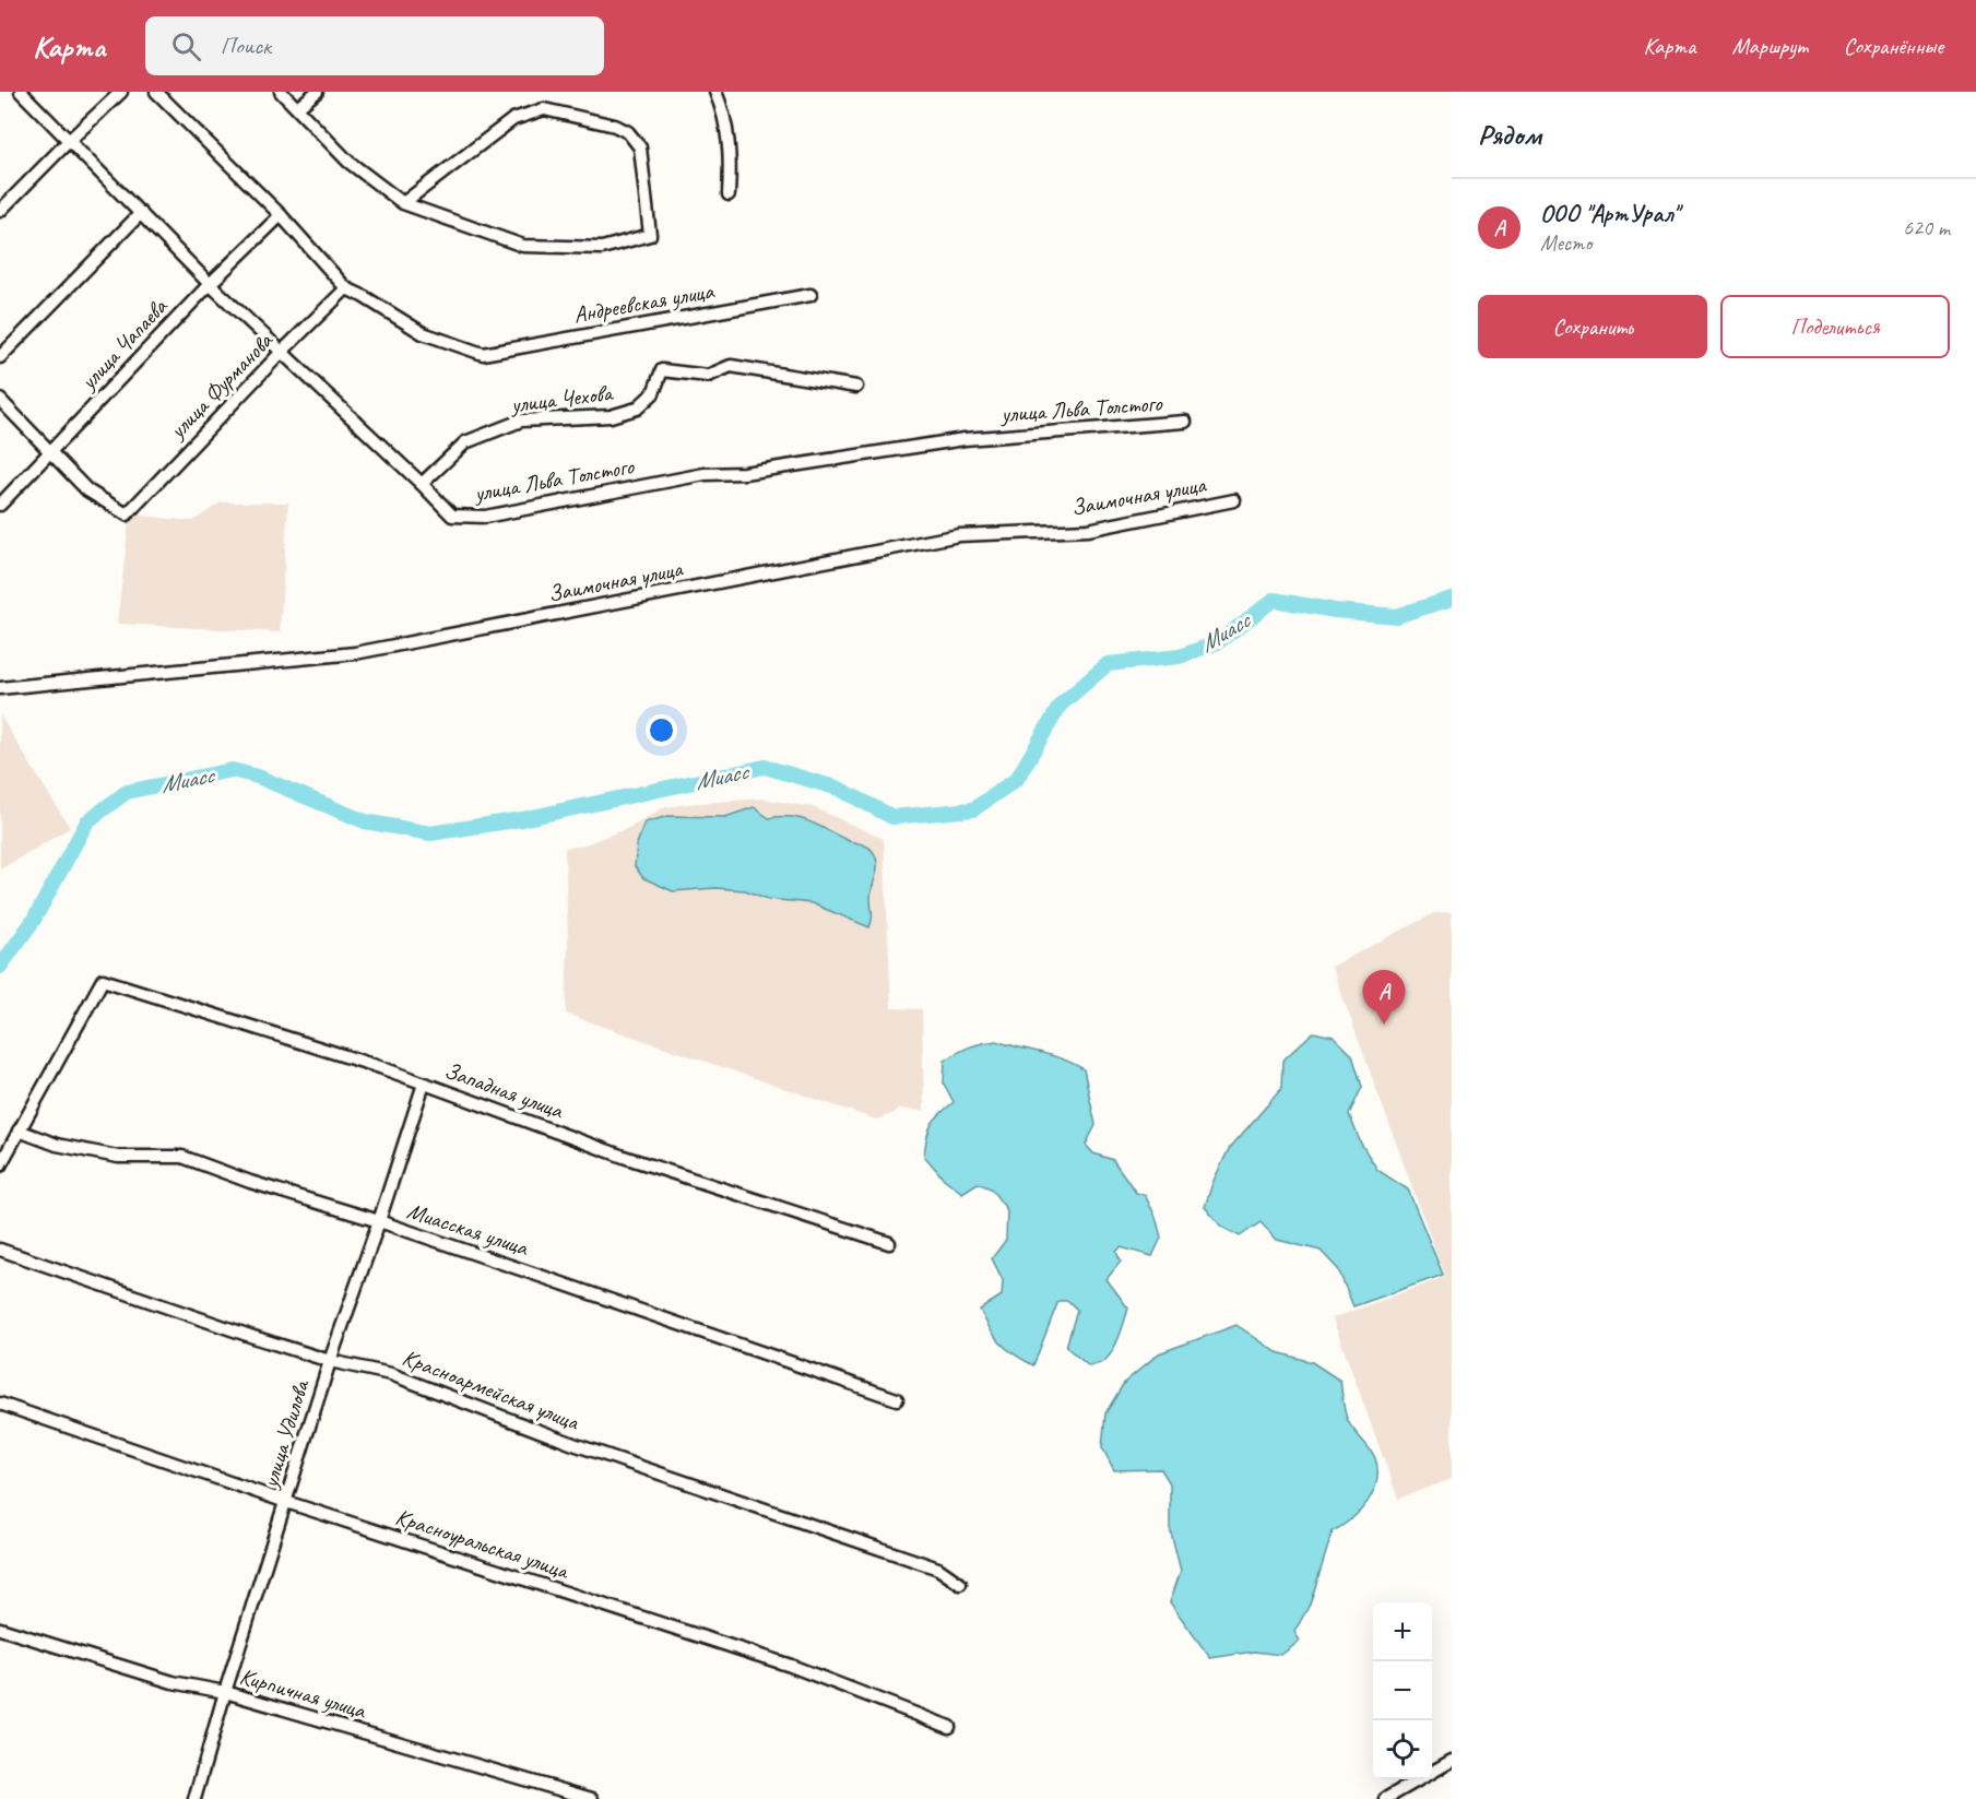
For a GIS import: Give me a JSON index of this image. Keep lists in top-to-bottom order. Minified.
{"streets":{"street":["Андреевская улица","улица Чапаева","улица Фурманова","улица Чехова","улица Льва Толстого","Заимочная улица","Западная улица","Миасская улица","Красноармейская улица","улица Удилова","Красноуральская улица","Кирпичная улица"]},"crossings":[["Андреевская улица","улица Фурманова"],["улица Чапаева","улица Фурманова"],["улица Чапаева","улица Льва Толстого"],["улица Фурманова","улица Льва Толстого"],["улица Чехова","улица Льва Толстого"],["Западная улица","Миасская улица"],["Западная улица","улица Удилова"],["Миасская улица","улица Удилова"],["Красноармейская улица","улица Удилова"],["улица Удилова","Красноуральская улица"],["улица Удилова","Кирпичная улица"]],"water":["Миасс"],"page":{"header":"Карта","search":"Поиск","nav":["Карта","Маршрут","Сохранённые"],"heading":"Рядом","list":[{"mark":"A","name":"ООО \"АртУрал\"","note":"Место","value":"620 m"}],"buttons":["Сохранить","Поделиться"],"pins":"A","map_buttons":["+","−"]}}
